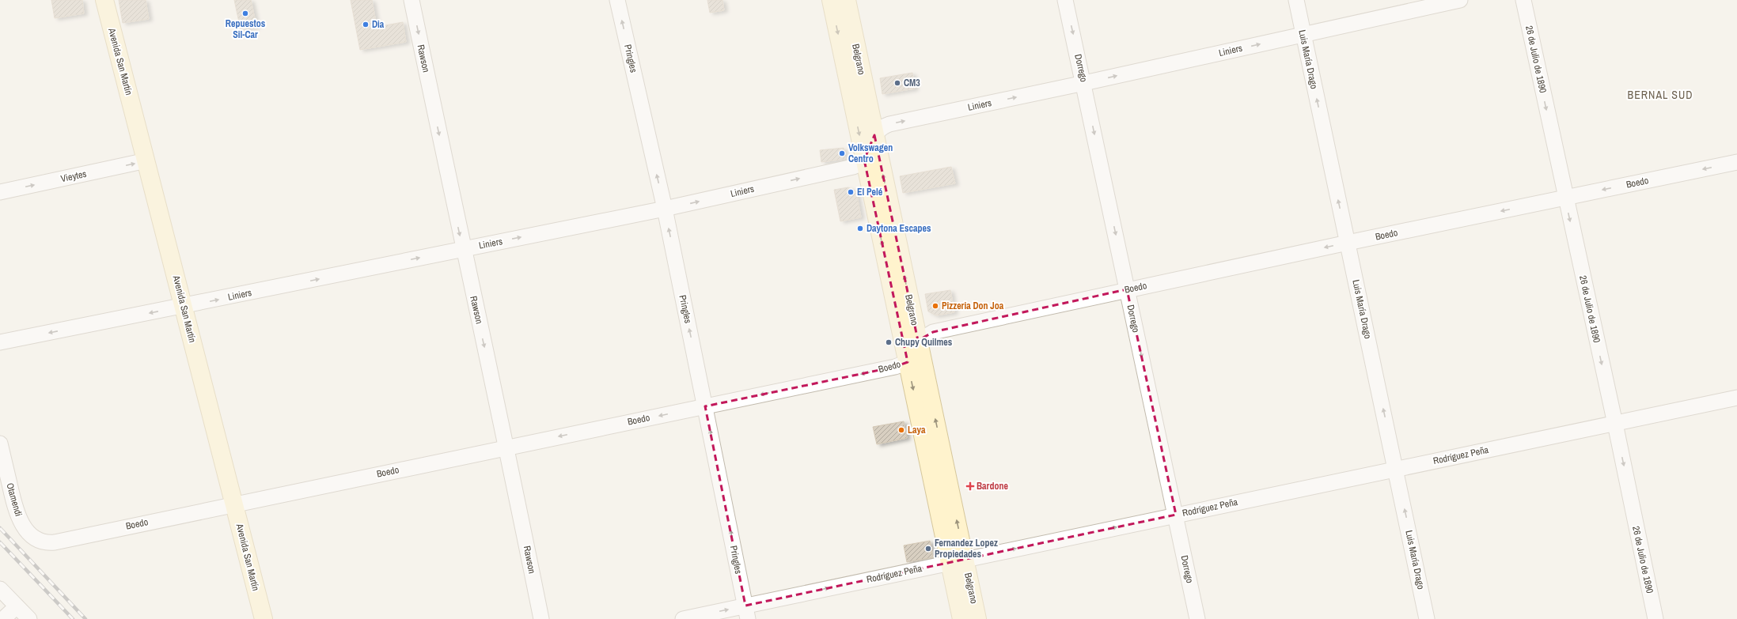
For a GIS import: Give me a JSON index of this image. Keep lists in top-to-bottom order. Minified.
{"streets":{"main road":["Belgrano","Avenida San Martín"],"street":["Liniers","Rawson","Pringles","Luis María Drago","26 de Julio de 1890","Dorrego","Vieytes","Boedo","Rodríguez Peña","Otamendi"]},"crossings":[["Liniers","Rawson"],["Liniers","Pringles"],["Liniers","Belgrano"],["Liniers","Luis María Drago"],["Liniers","Avenida San Martín"],["Liniers","Dorrego"],["Rawson","Boedo"],["Pringles","Boedo"],["Pringles","Rodríguez Peña"],["Belgrano","Boedo"],["Belgrano","Rodríguez Peña"],["Luis María Drago","Boedo"],["Luis María Drago","Rodríguez Peña"],["26 de Julio de 1890","Boedo"],["26 de Julio de 1890","Rodríguez Peña"],["Avenida San Martín","Vieytes"],["Avenida San Martín","Boedo"],["Dorrego","Boedo"],["Dorrego","Rodríguez Peña"],["Boedo","Otamendi"]],"one_way":["Rawson","Pringles","Luis María Drago","26 de Julio de 1890","Dorrego","Vieytes","Boedo","Rodríguez Peña"],"districts":["BERNAL SUD"],"places":{"other":["Repuestos Sil-Car","Dia","CM3","Volkswagen Centro","El Pelé","Daytona Escapes","Pizzeria Don Joa","Chupy Quilmes","Laya","Fernandez Lopez Propiedades"],"health":["Bardone"]}}
